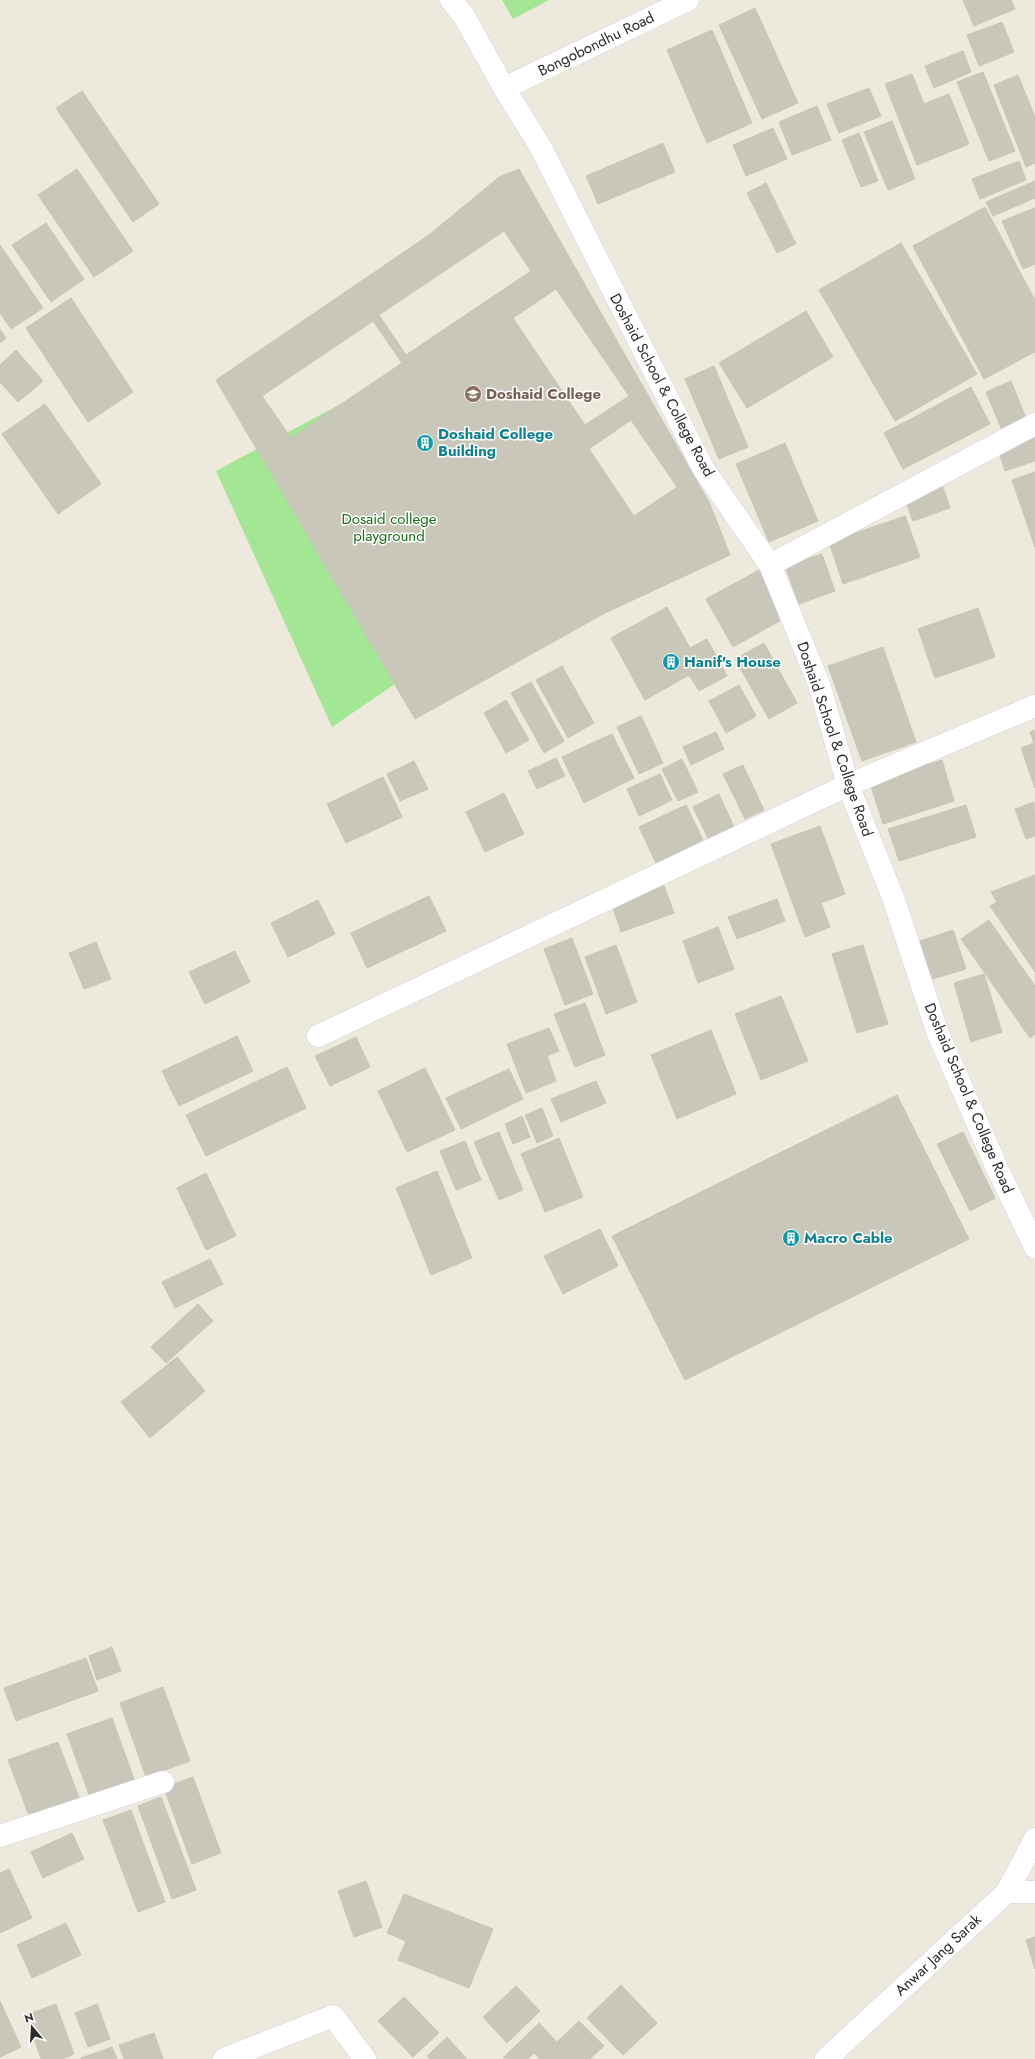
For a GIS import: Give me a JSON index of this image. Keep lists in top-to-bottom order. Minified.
{"streets":{"street":["Bongobondhu Road","Doshaid School & College Road","Anwar Jang Sarak"]},"crossings":[["Bongobondhu Road","Doshaid School & College Road"]],"parks":["Dosaid college playground"],"places":{"school or university":["Doshaid College"],"building":["Doshaid College Building","Hanif's House","Macro Cable"]},"north":"top"}
